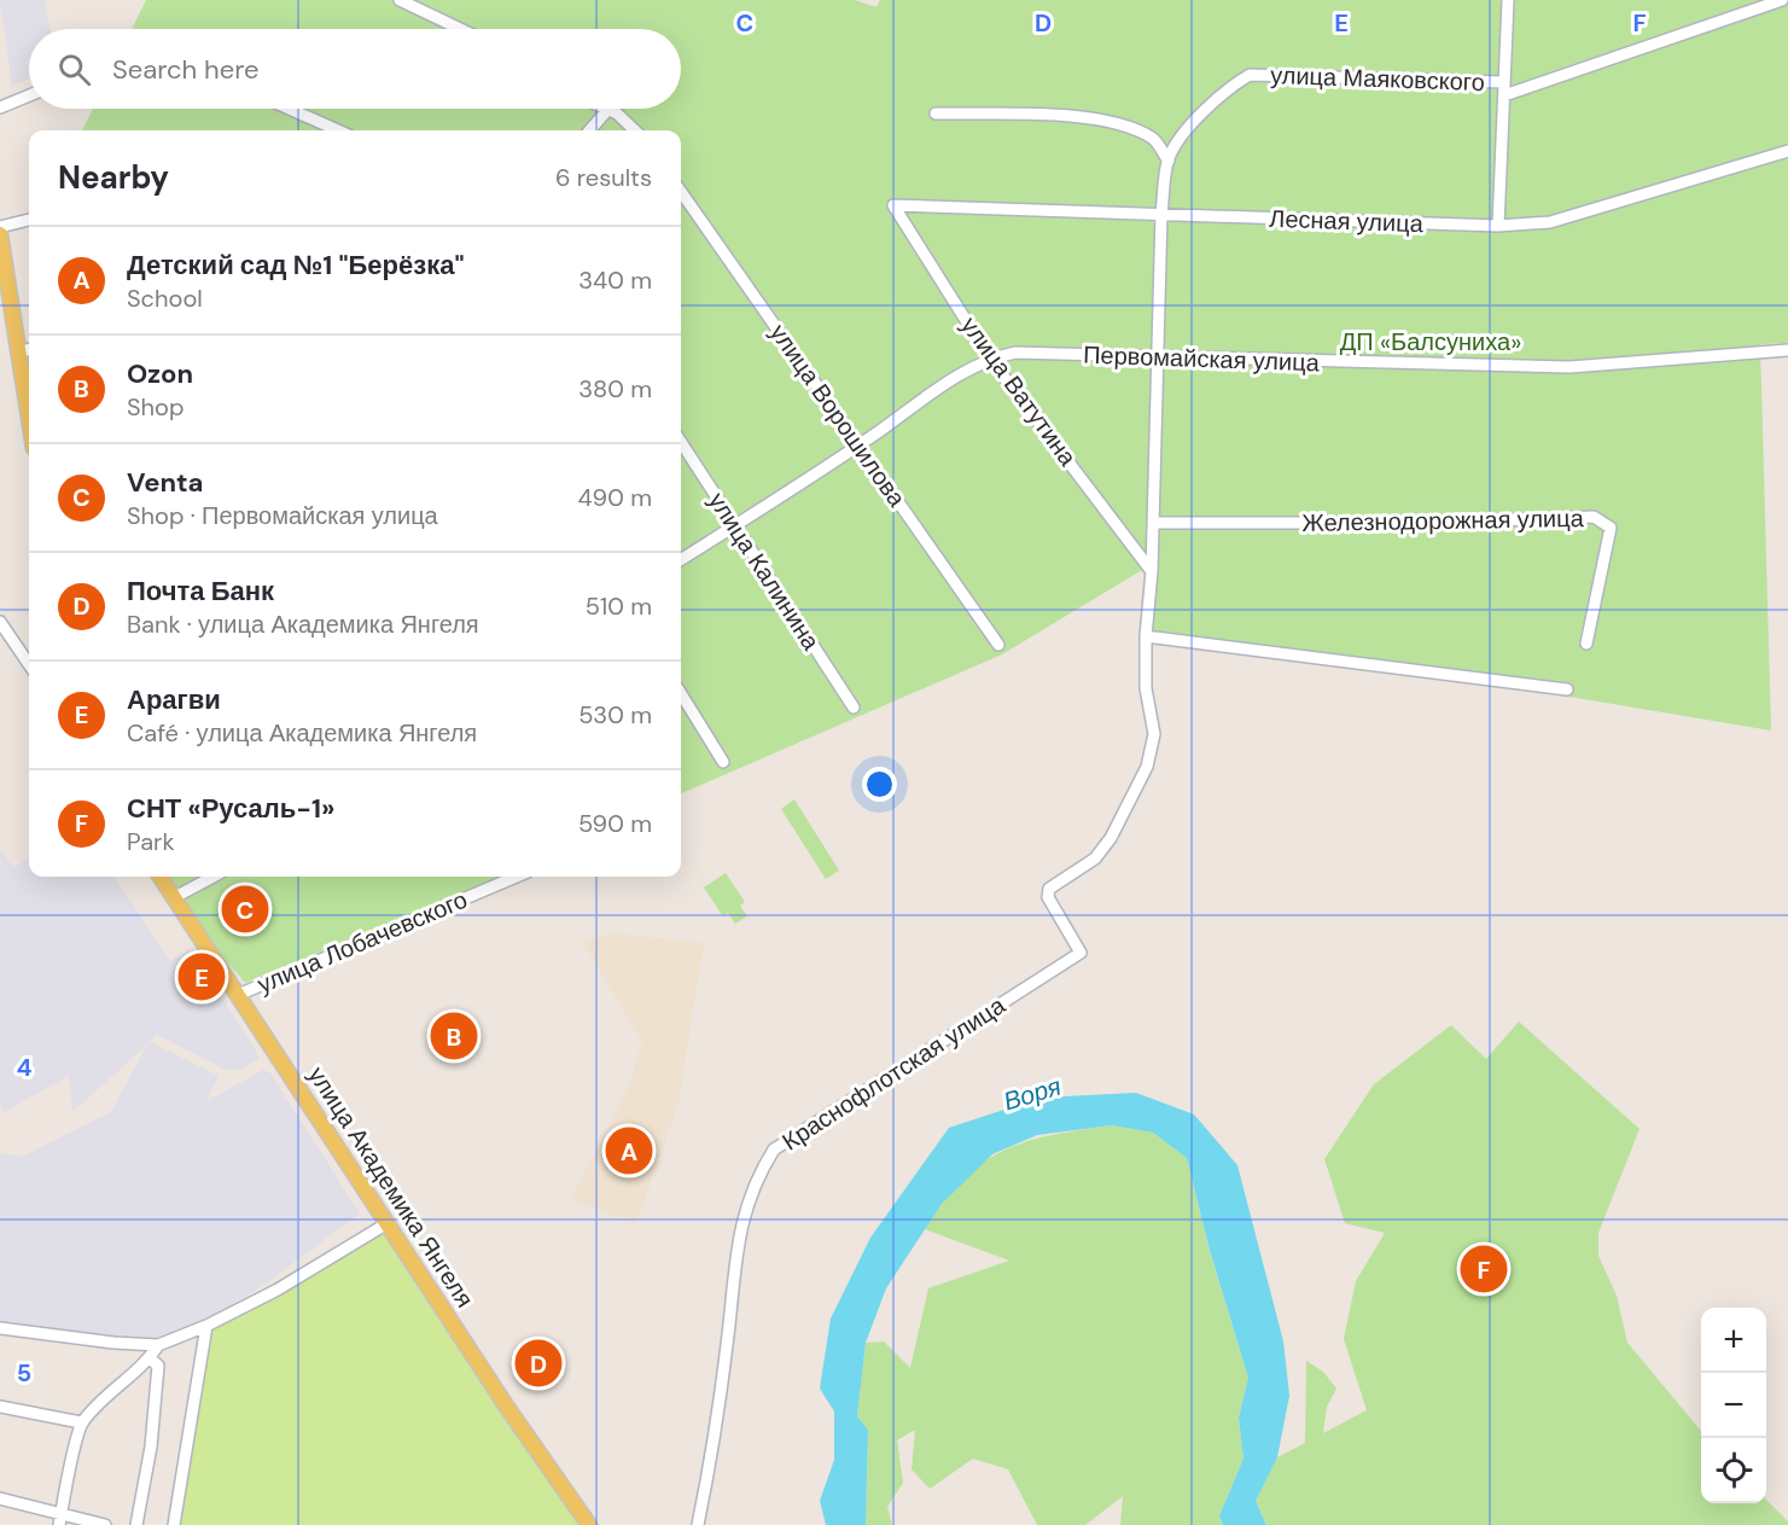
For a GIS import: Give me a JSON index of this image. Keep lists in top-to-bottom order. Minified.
{"streets":{"main road":["улица Академика Янгеля"],"street":["улица Маяковского","Лесная улица","Первомайская улица","улица Ватутина","улица Ворошилова","Железнодорожная улица","улица Калинина","улица Лобачевского","Краснофлотская улица"]},"crossings":[["Лесная улица","улица Ватутина"],["Первомайская улица","улица Ватутина"],["Первомайская улица","улица Ворошилова"],["Первомайская улица","улица Калинина"],["улица Лобачевского","улица Академика Янгеля"]],"water":["Воря"],"parks":["ДП «Балсуниха»"],"page":{"search":"Search here","heading":["Nearby","6 results"],"list":[{"mark":"A","name":"Детский сад №1 \"Берёзка\"","note":"School","value":"340 m"},{"mark":"B","name":"Ozon","note":"Shop","value":"380 m"},{"mark":"C","name":"Venta","note":"Shop · Первомайская улица","value":"490 m"},{"mark":"D","name":"Почта Банк","note":"Bank · улица Академика Янгеля","value":"510 m"},{"mark":"E","name":"Арагви","note":"Café · улица Академика Янгеля","value":"530 m"},{"mark":"F","name":"СНТ «Русаль-1»","note":"Park","value":"590 m"}],"pins":["C","E","B","A","F","D"],"map_buttons":["+","−"]},"grid":{"columns":["C","D","E","F"],"rows":["4","5"]}}
